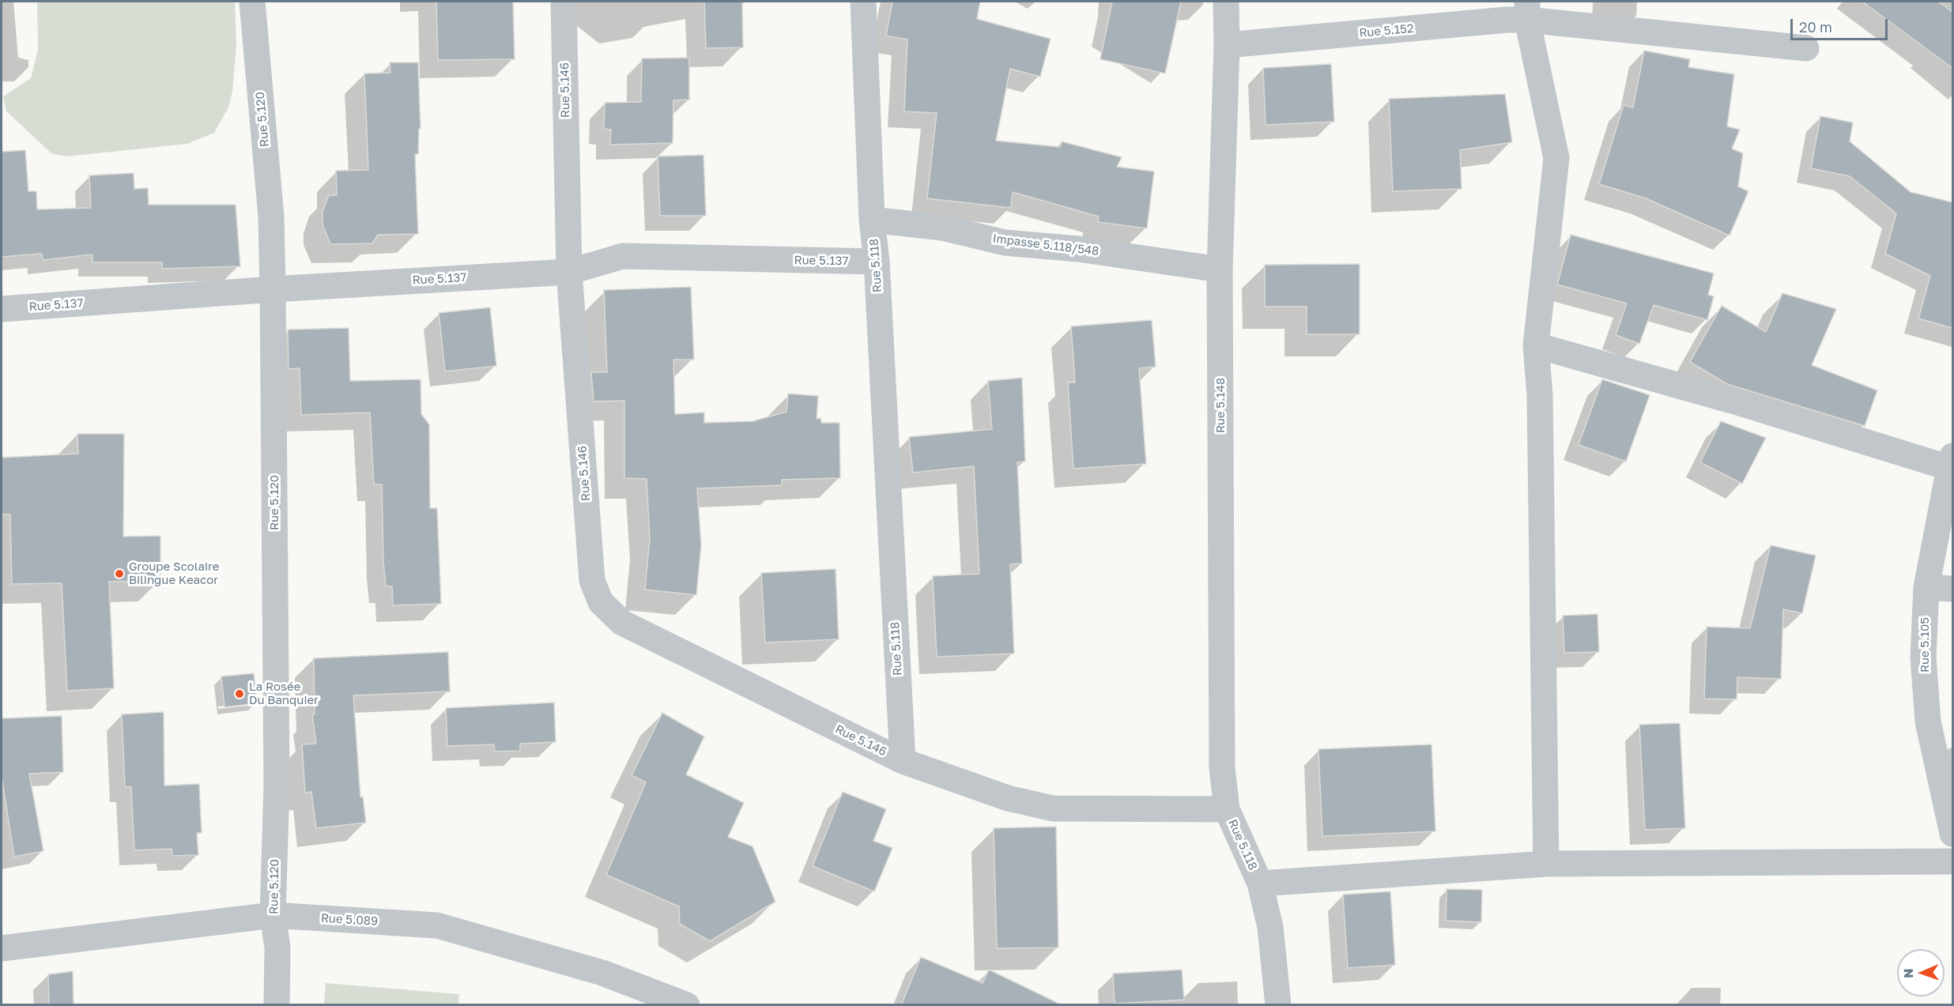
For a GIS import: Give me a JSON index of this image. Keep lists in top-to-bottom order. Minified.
{"streets":{"street":["Rue 5.152","Rue 5.146","Rue 5.120","Impasse 5.118/548","Rue 5.137","Rue 5.118","Rue 5.148","Rue 5.105","Rue 5.089"]},"crossings":[["Rue 5.152","Rue 5.148"],["Rue 5.146","Rue 5.137"],["Rue 5.146","Rue 5.118"],["Rue 5.120","Rue 5.137"],["Rue 5.120","Rue 5.089"],["Impasse 5.118/548","Rue 5.118"],["Impasse 5.118/548","Rue 5.148"],["Rue 5.137","Rue 5.118"],["Rue 5.118","Rue 5.148"]],"places":["Groupe Scolaire Bilingue Keacor","La Rosée Du Banquier"],"scale_bar":"20 m","north":"left"}
